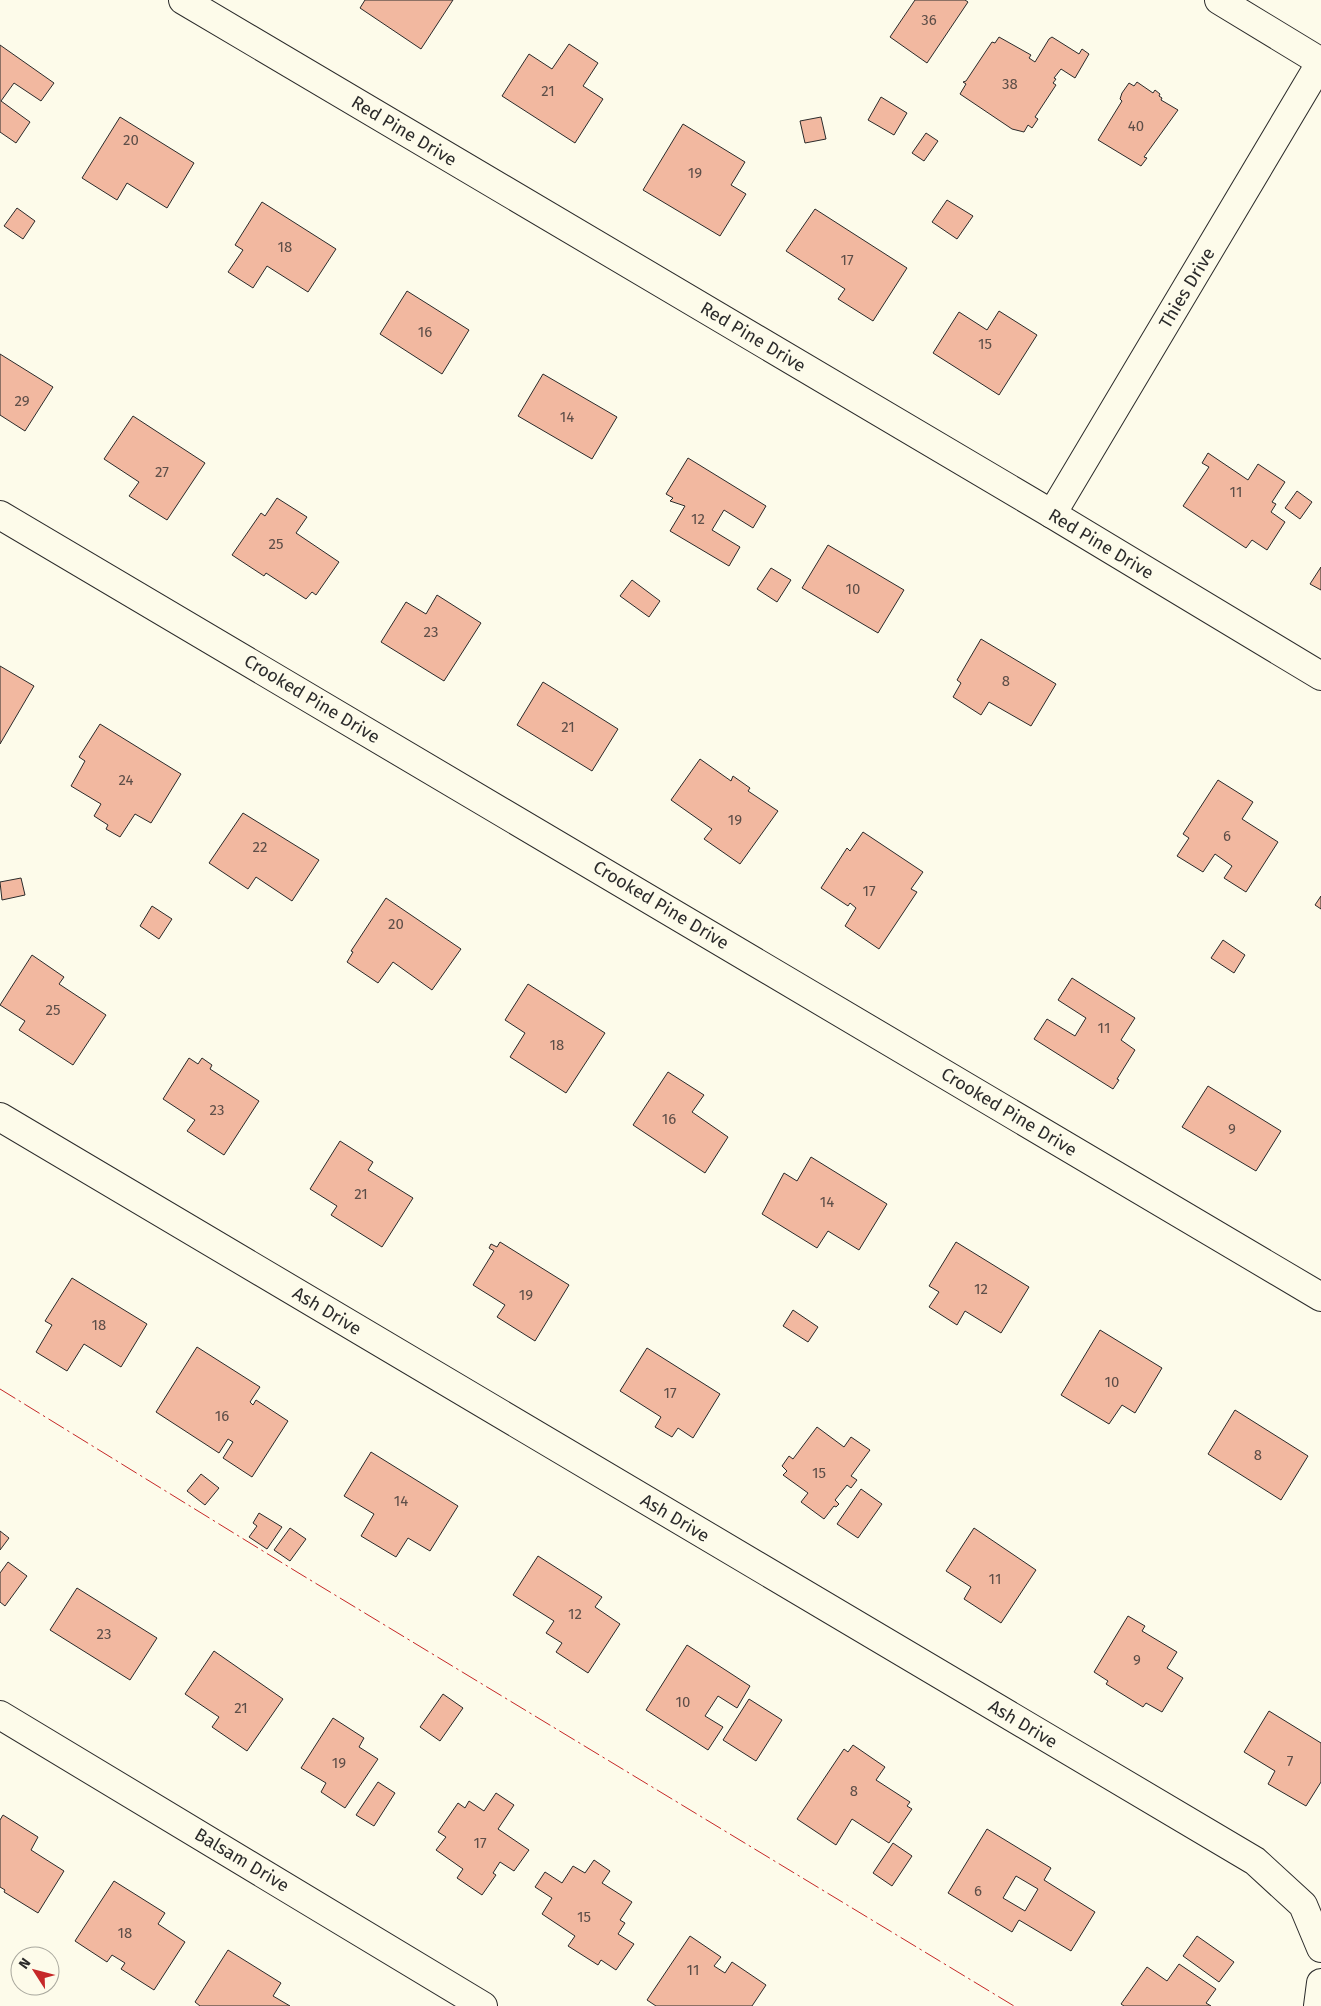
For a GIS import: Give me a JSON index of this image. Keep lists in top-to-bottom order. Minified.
{"streets":{"street":["Red Pine Drive","Thies Drive","Crooked Pine Drive","Ash Drive","Balsam Drive"]},"crossings":[["Red Pine Drive","Thies Drive"]],"house_numbers":["36","38","21","40","20","19","18","17","16","15","29","14","27","11","12","25","10","23","8","21","24","19","6","22","17","20","25","11","18","23","16","9","21","14","12","19","18","10","17","16","8","15","14","11","12","23","9","10","21","7","19","8","17","6","15","18","11"],"north":"top left"}
